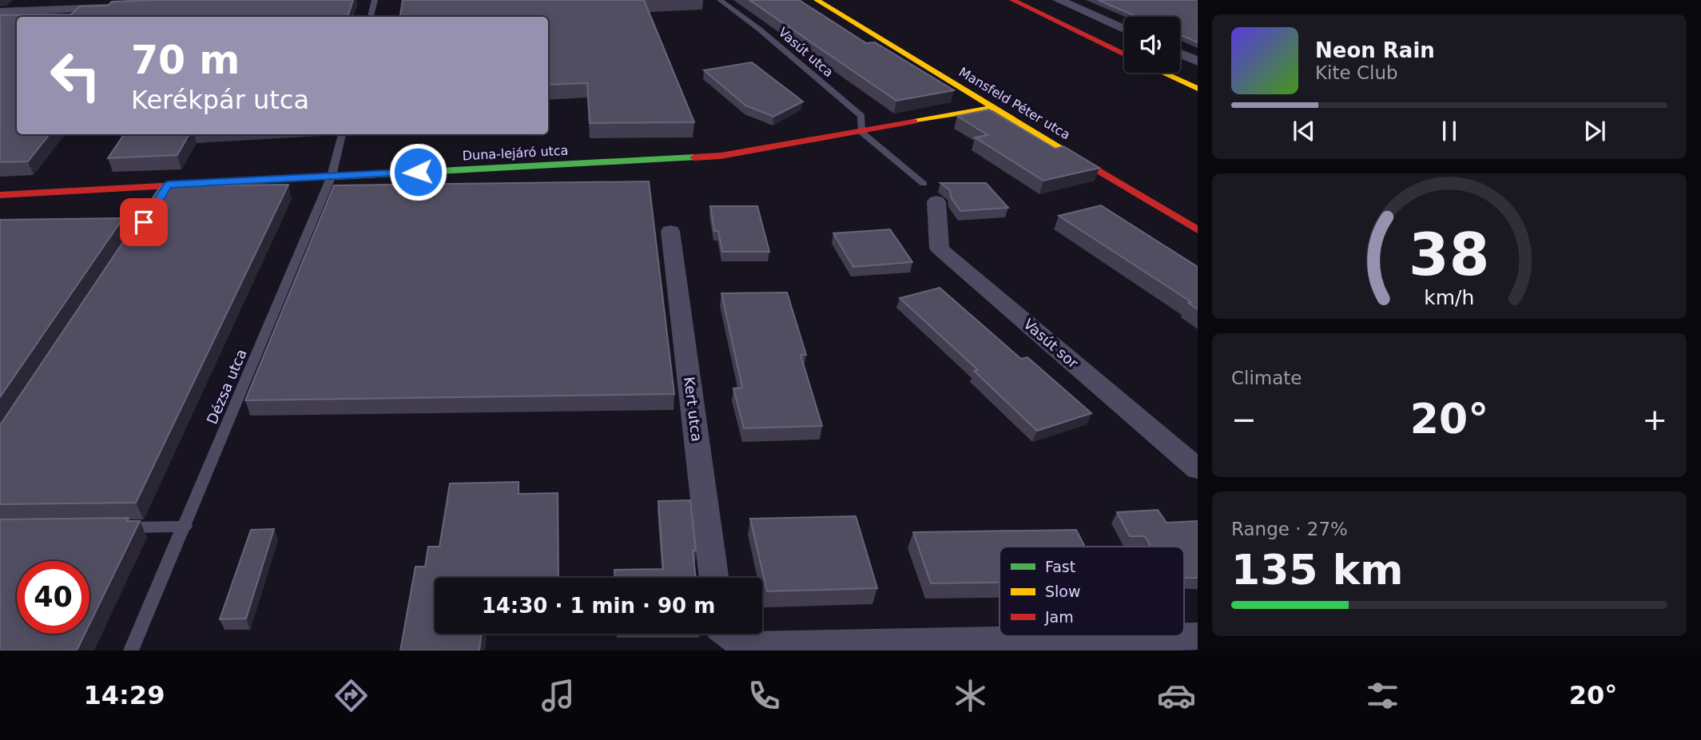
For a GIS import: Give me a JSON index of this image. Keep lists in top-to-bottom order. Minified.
{"streets":{"street":["Mansfeld Péter utca","Duna-lejáró utca","Vasút sor","Kert utca"],"lane":["Vasút utca","Dézsa utca"]},"crossings":[["Vasút utca","Duna-lejáró utca"],["Vasút utca","Vasút sor"],["Mansfeld Péter utca","Duna-lejáró utca"],["Duna-lejáró utca","Vasút sor"],["Duna-lejáró utca","Dézsa utca"]],"legend":["Fast","Slow","Jam"],"page":{"turn":["70 m","Kerékpár utca"],"song":["Neon Rain","Kite Club"],"tile":["Climate",["Range · 27%","135 km"]],"heat":["−","20°","+"],"limit":"40","trip":"14:30 · 1 min · 90 m","tabs":["14:29","20°"],"gauge":["38","km/h"]}}
